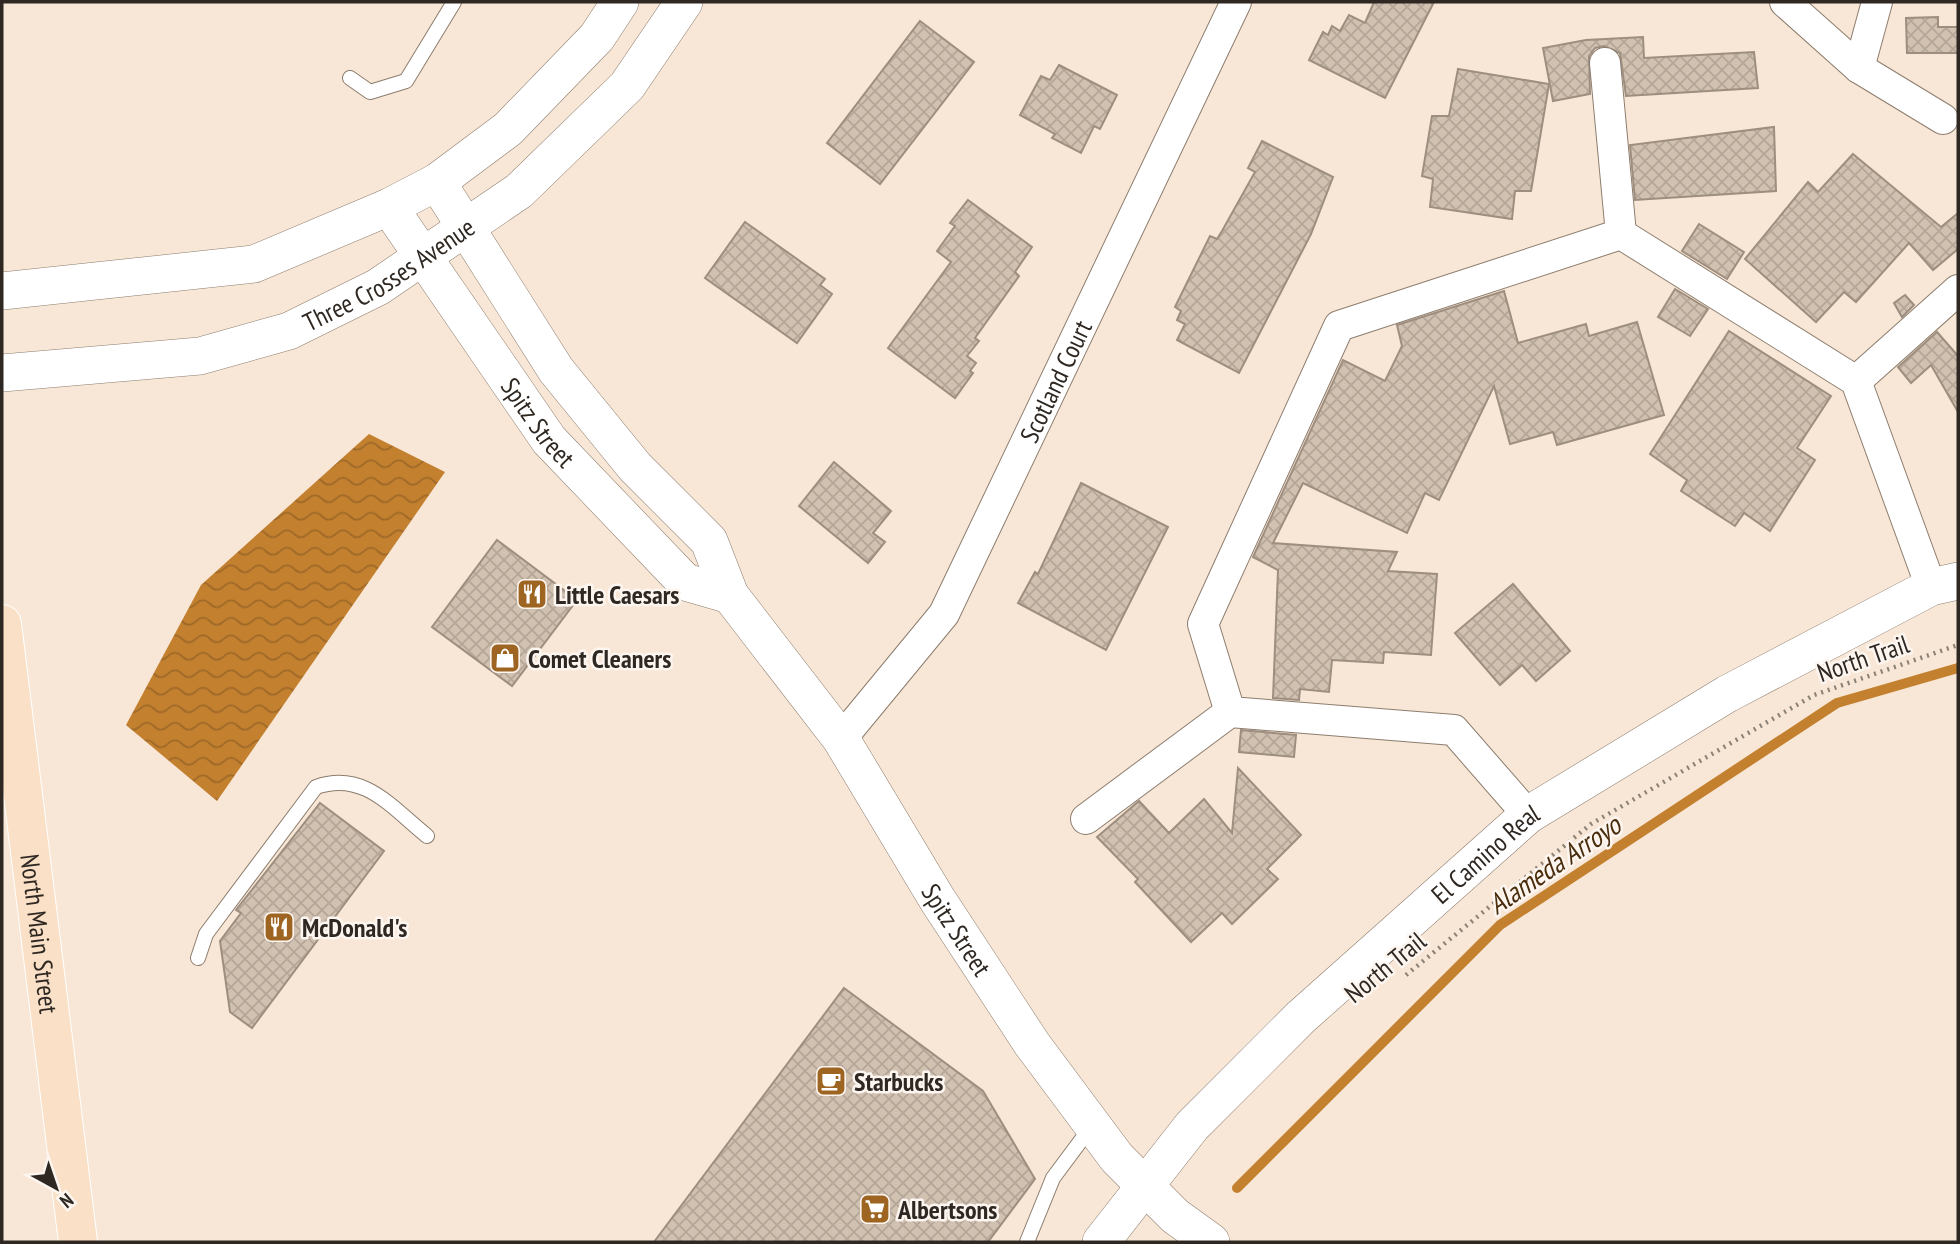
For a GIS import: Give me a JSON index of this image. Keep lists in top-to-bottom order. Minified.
{"streets":{"main road":["North Main Street"],"street":["Three Crosses Avenue","Scotland Court","Spitz Street","El Camino Real"],"path":["North Trail"]},"crossings":[["Three Crosses Avenue","Spitz Street"],["Scotland Court","Spitz Street"],["Spitz Street","El Camino Real"]],"water":["Alameda Arroyo"],"places":{"restaurant":["Little Caesars","McDonald's"],"shop":["Comet Cleaners"],"cafe":["Starbucks"],"supermarket":["Albertsons"]},"north":"bottom right"}
